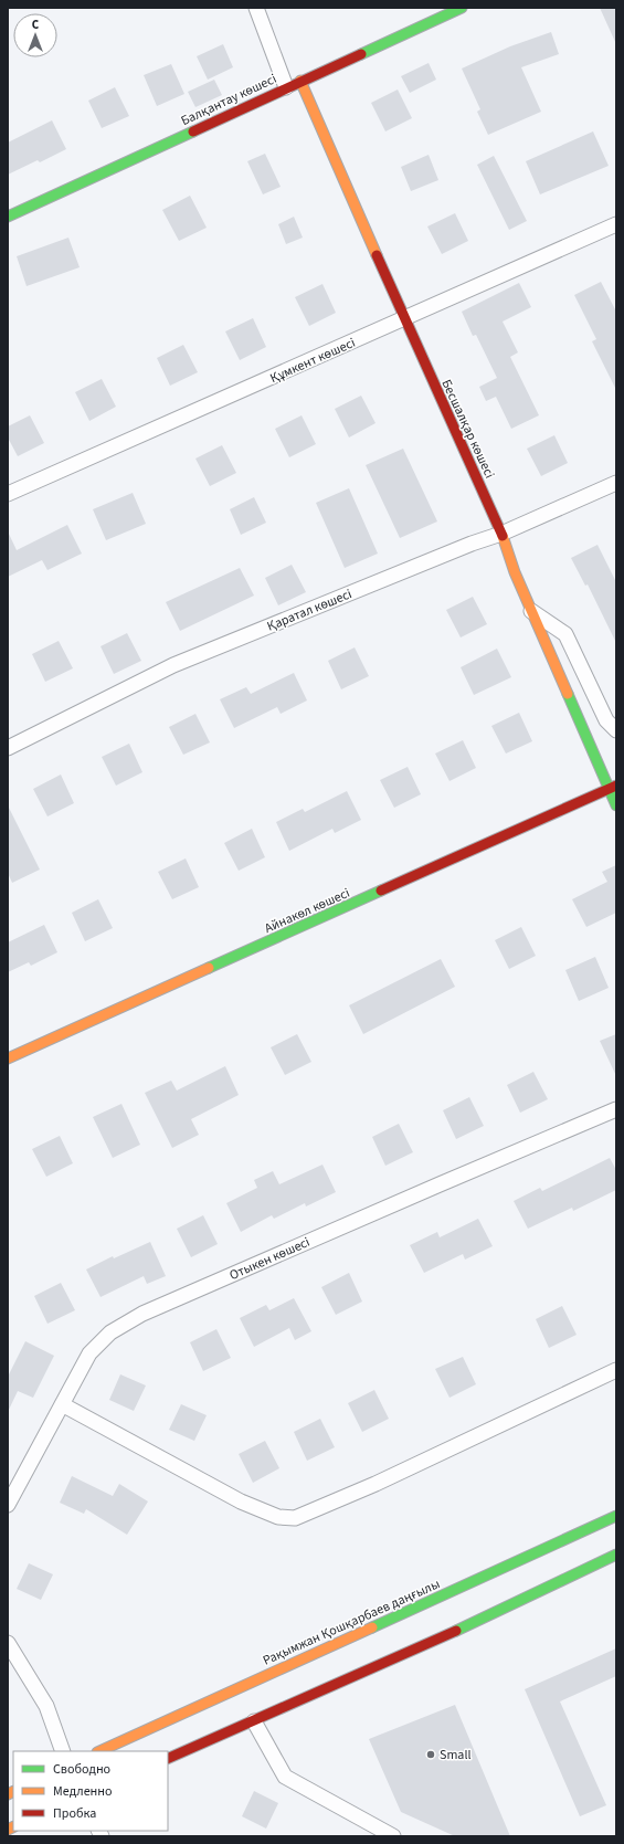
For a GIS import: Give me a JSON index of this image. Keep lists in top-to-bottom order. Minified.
{"streets":{"main road":["Балқантау көшесі","Бесшалқар көшесі","Айнакөл көшесі","Рақымжан Қошқарбаев даңғылы"],"street":["Құмкент көшесі","Қаратал көшесі","Отыкен көшесі"]},"crossings":[["Балқантау көшесі","Бесшалқар көшесі"],["Құмкент көшесі","Бесшалқар көшесі"],["Бесшалқар көшесі","Қаратал көшесі"],["Бесшалқар көшесі","Айнакөл көшесі"]],"places":["Small"],"legend":["Свободно","Медленно","Пробка"],"north":"top"}
